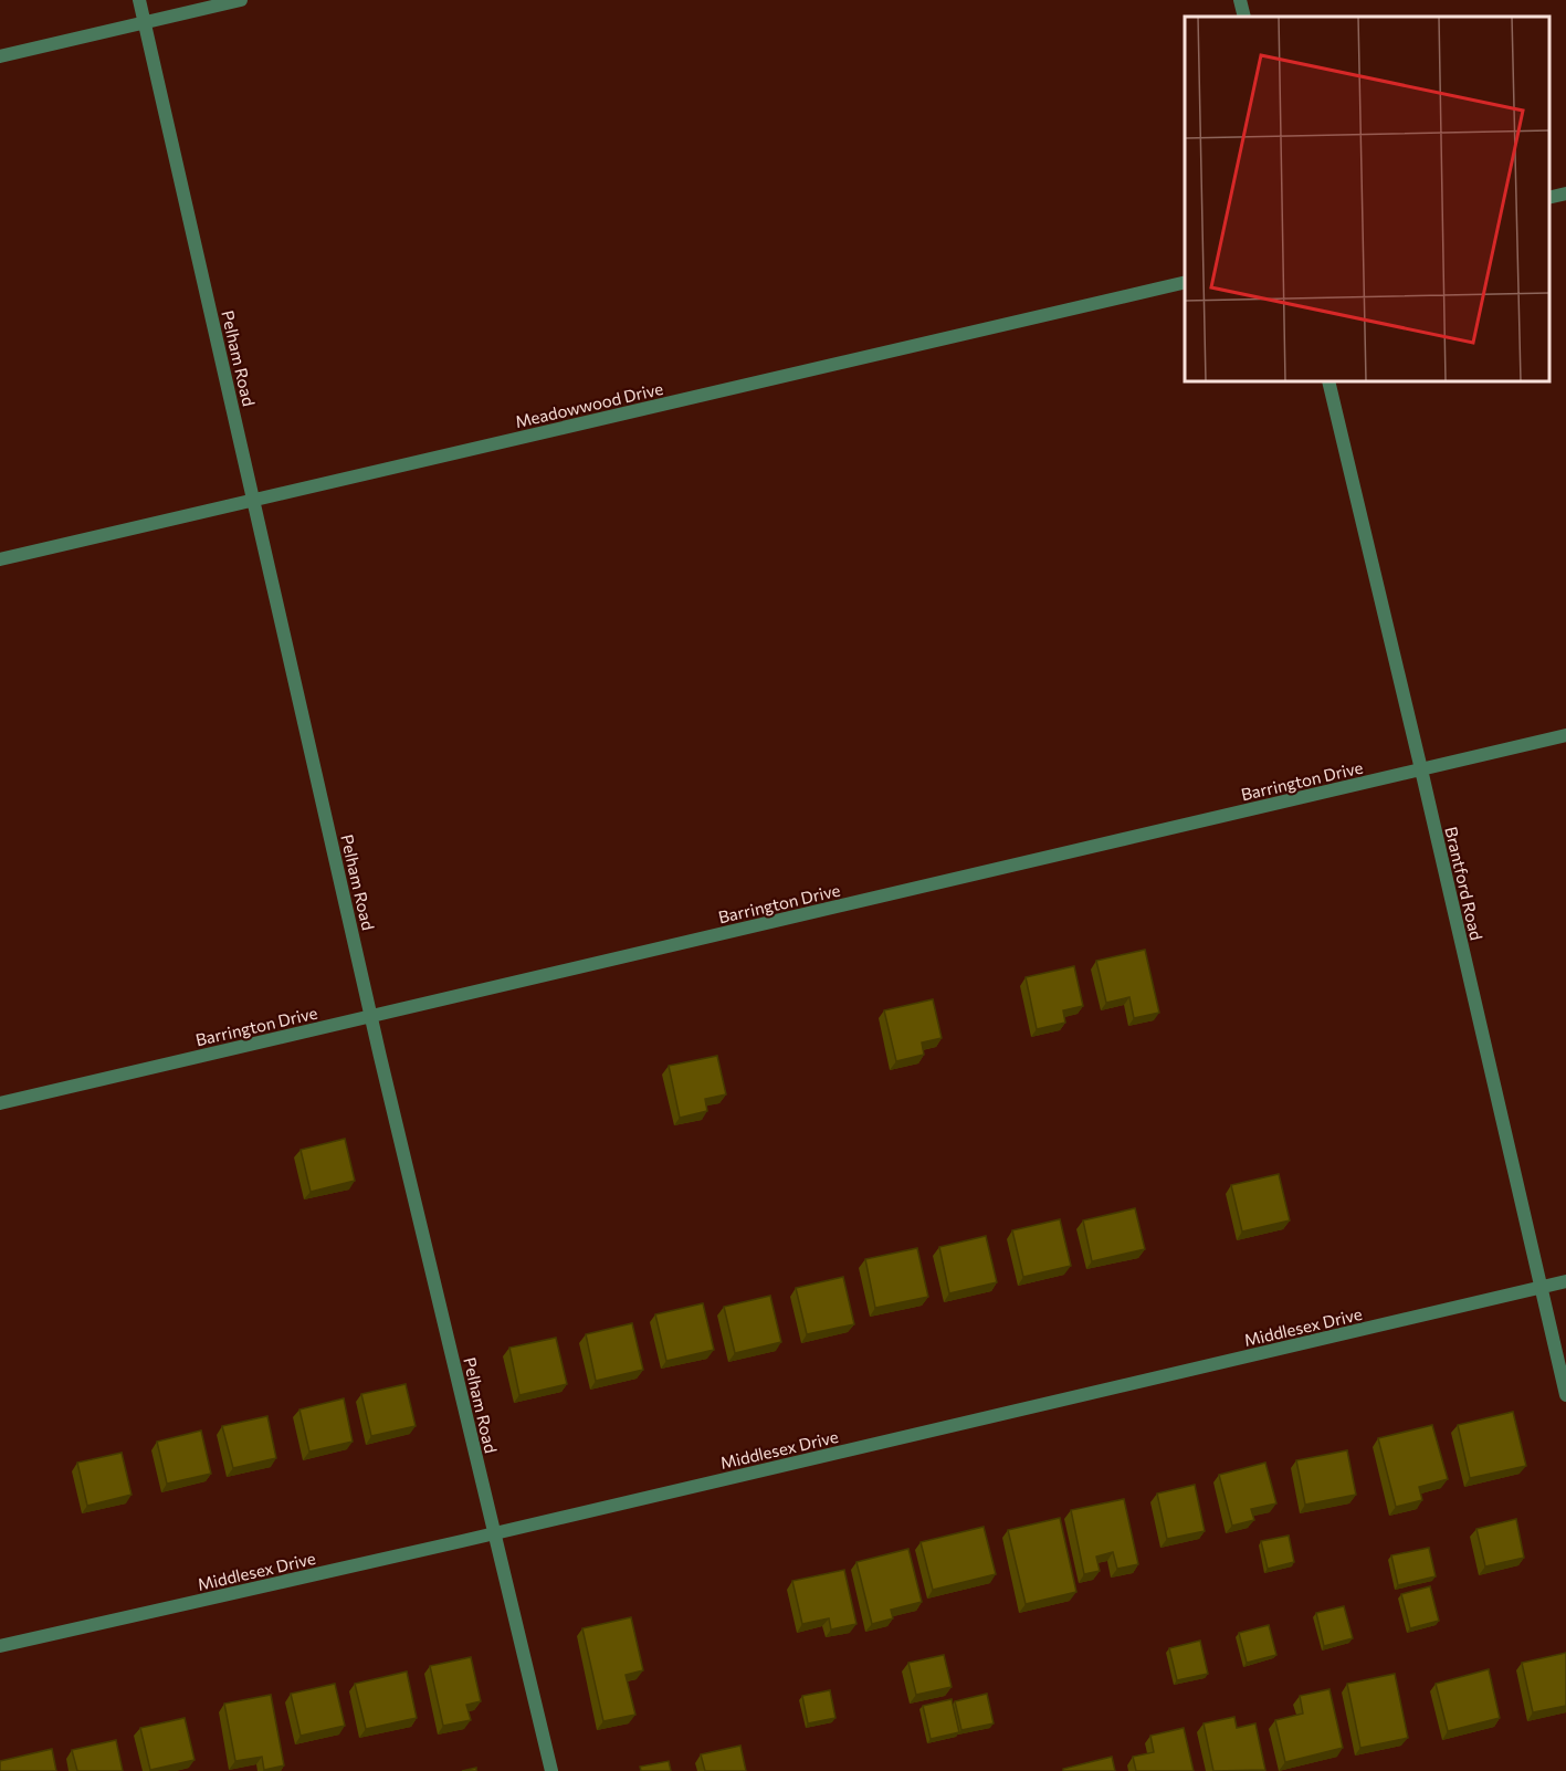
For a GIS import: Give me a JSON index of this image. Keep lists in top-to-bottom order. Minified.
{"streets":{"street":["Pelham Road","Meadowwood Drive","Barrington Drive","Brantford Road","Middlesex Drive"]},"crossings":[["Pelham Road","Meadowwood Drive"],["Pelham Road","Barrington Drive"],["Pelham Road","Middlesex Drive"],["Barrington Drive","Brantford Road"],["Brantford Road","Middlesex Drive"]]}
